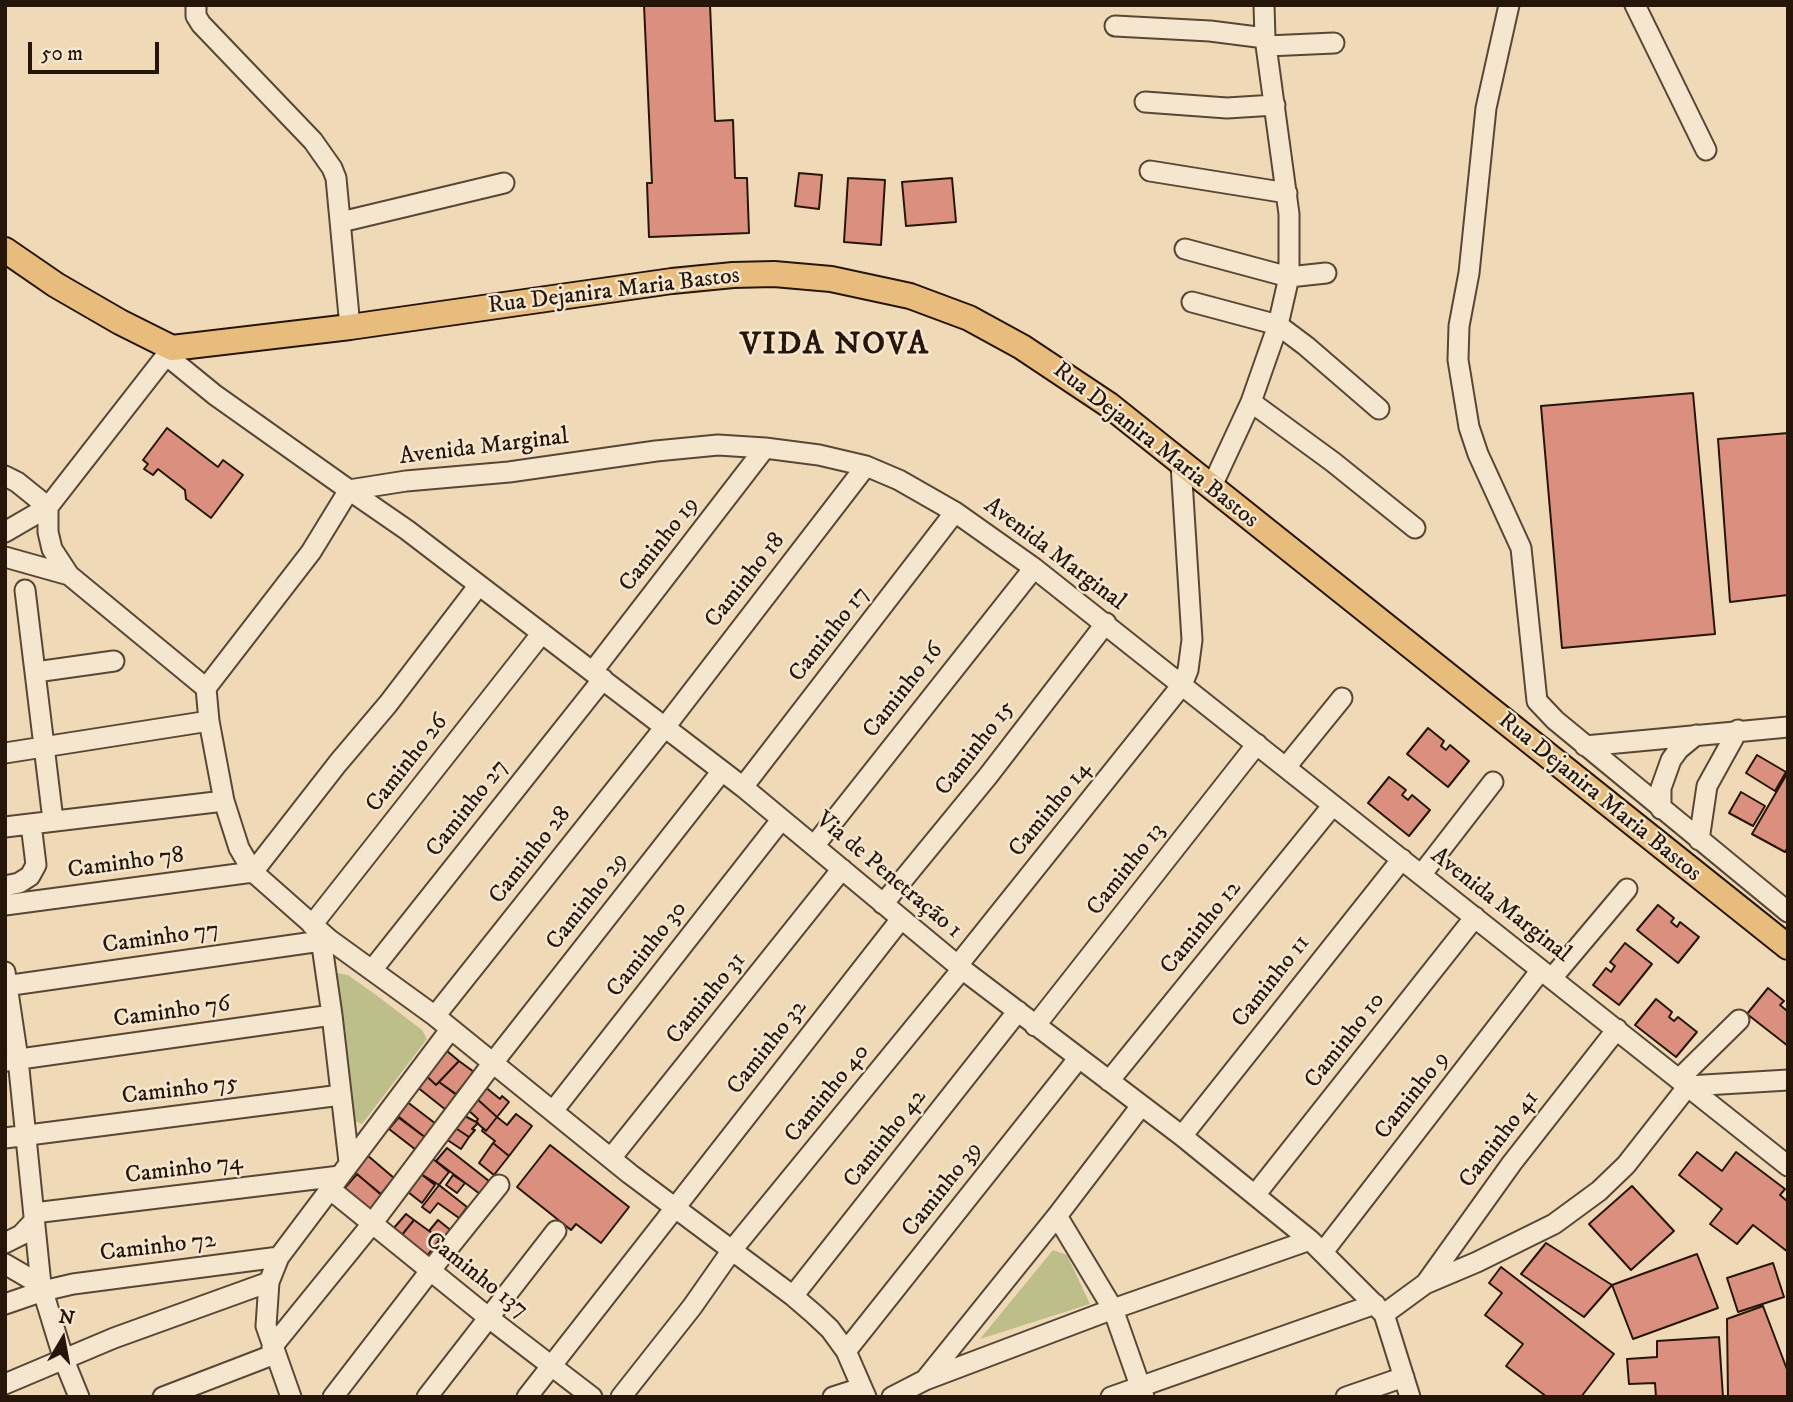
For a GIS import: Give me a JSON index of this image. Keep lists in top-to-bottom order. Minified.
{"streets":{"main road":["Rua Dejanira Maria Bastos"],"street":["Avenida Marginal","Caminho 19","Caminho 18","Caminho 17","Caminho 16","Caminho 15","Caminho 26","Caminho 27","Caminho 14","Caminho 28","Caminho 78","Caminho 13","Via de Penetração 1","Caminho 29","Caminho 12","Caminho 77","Caminho 30","Caminho 11","Caminho 31","Caminho 76","Caminho 10","Caminho 32","Caminho 75","Caminho 40","Caminho 9","Caminho 42","Caminho 41","Caminho 74","Caminho 39","Caminho 72","Caminho 137"]},"crossings":[["Avenida Marginal","Caminho 19"],["Avenida Marginal","Caminho 18"],["Avenida Marginal","Caminho 17"],["Avenida Marginal","Caminho 16"],["Avenida Marginal","Caminho 15"],["Avenida Marginal","Caminho 14"],["Avenida Marginal","Caminho 13"],["Avenida Marginal","Via de Penetração 1"],["Avenida Marginal","Caminho 12"],["Avenida Marginal","Caminho 11"],["Avenida Marginal","Caminho 10"],["Avenida Marginal","Caminho 9"],["Avenida Marginal","Caminho 41"],["Caminho 19","Caminho 27"],["Caminho 19","Via de Penetração 1"],["Caminho 18","Caminho 28"],["Caminho 18","Via de Penetração 1"],["Caminho 17","Via de Penetração 1"],["Caminho 16","Via de Penetração 1"],["Caminho 15","Via de Penetração 1"],["Caminho 26","Via de Penetração 1"],["Caminho 26","Caminho 77"],["Caminho 27","Via de Penetração 1"],["Caminho 14","Via de Penetração 1"],["Caminho 14","Caminho 40"],["Caminho 28","Via de Penetração 1"],["Caminho 28","Caminho 29"],["Caminho 28","Caminho 74"],["Caminho 28","Caminho 72"],["Caminho 28","Caminho 137"],["Caminho 13","Via de Penetração 1"],["Via de Penetração 1","Caminho 29"],["Via de Penetração 1","Caminho 12"],["Via de Penetração 1","Caminho 30"],["Via de Penetração 1","Caminho 11"],["Via de Penetração 1","Caminho 31"],["Via de Penetração 1","Caminho 10"],["Via de Penetração 1","Caminho 32"],["Via de Penetração 1","Caminho 40"],["Via de Penetração 1","Caminho 9"],["Via de Penetração 1","Caminho 42"],["Via de Penetração 1","Caminho 39"],["Caminho 29","Caminho 137"],["Caminho 32","Caminho 137"],["Caminho 74","Caminho 137"]],"districts":["VIDA NOVA"],"scale_bar":"50 m","north":"top"}
